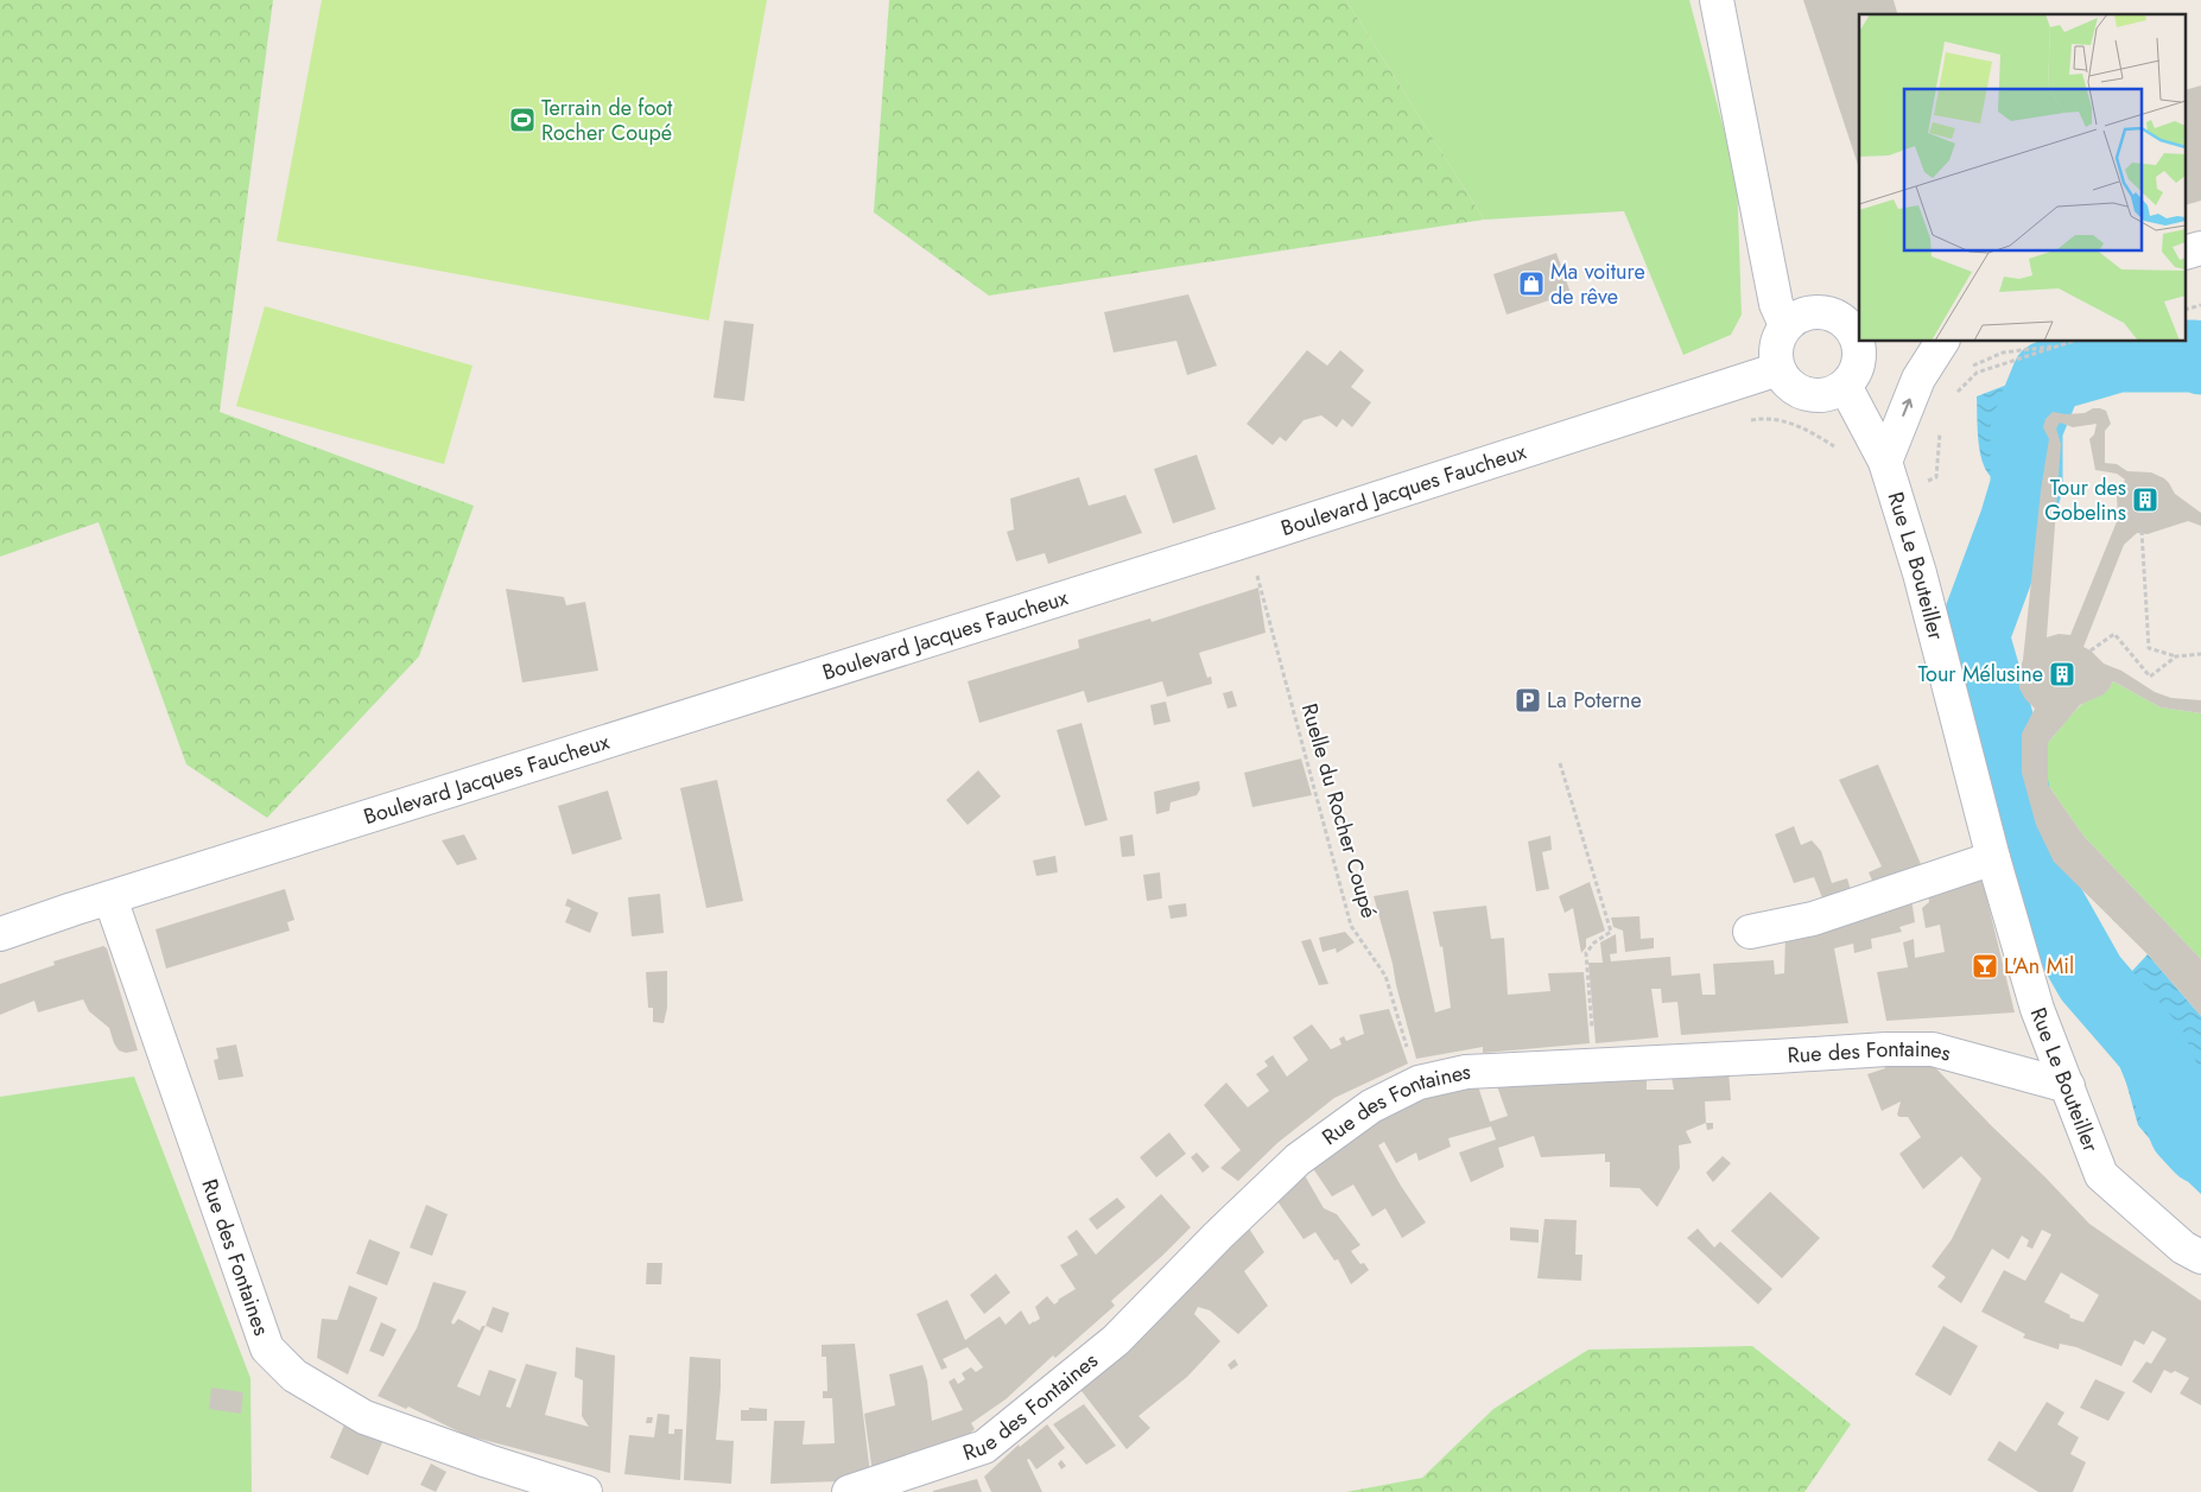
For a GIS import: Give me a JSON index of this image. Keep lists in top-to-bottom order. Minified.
{"streets":{"street":["Boulevard Jacques Faucheux","Rue Le Bouteiller","Rue des Fontaines"],"path":["Ruelle du Rocher Coupé"]},"crossings":[["Boulevard Jacques Faucheux","Ruelle du Rocher Coupé"],["Boulevard Jacques Faucheux","Rue des Fontaines"],["Rue Le Bouteiller","Rue des Fontaines"],["Ruelle du Rocher Coupé","Rue des Fontaines"]],"places":{"sports":["Terrain de foot Rocher Coupé"],"shop":["Ma voiture de rêve"],"building":["Tour des Gobelins","Tour Mélusine"],"parking":["La Poterne"],"bar":["L'An Mil"]}}
